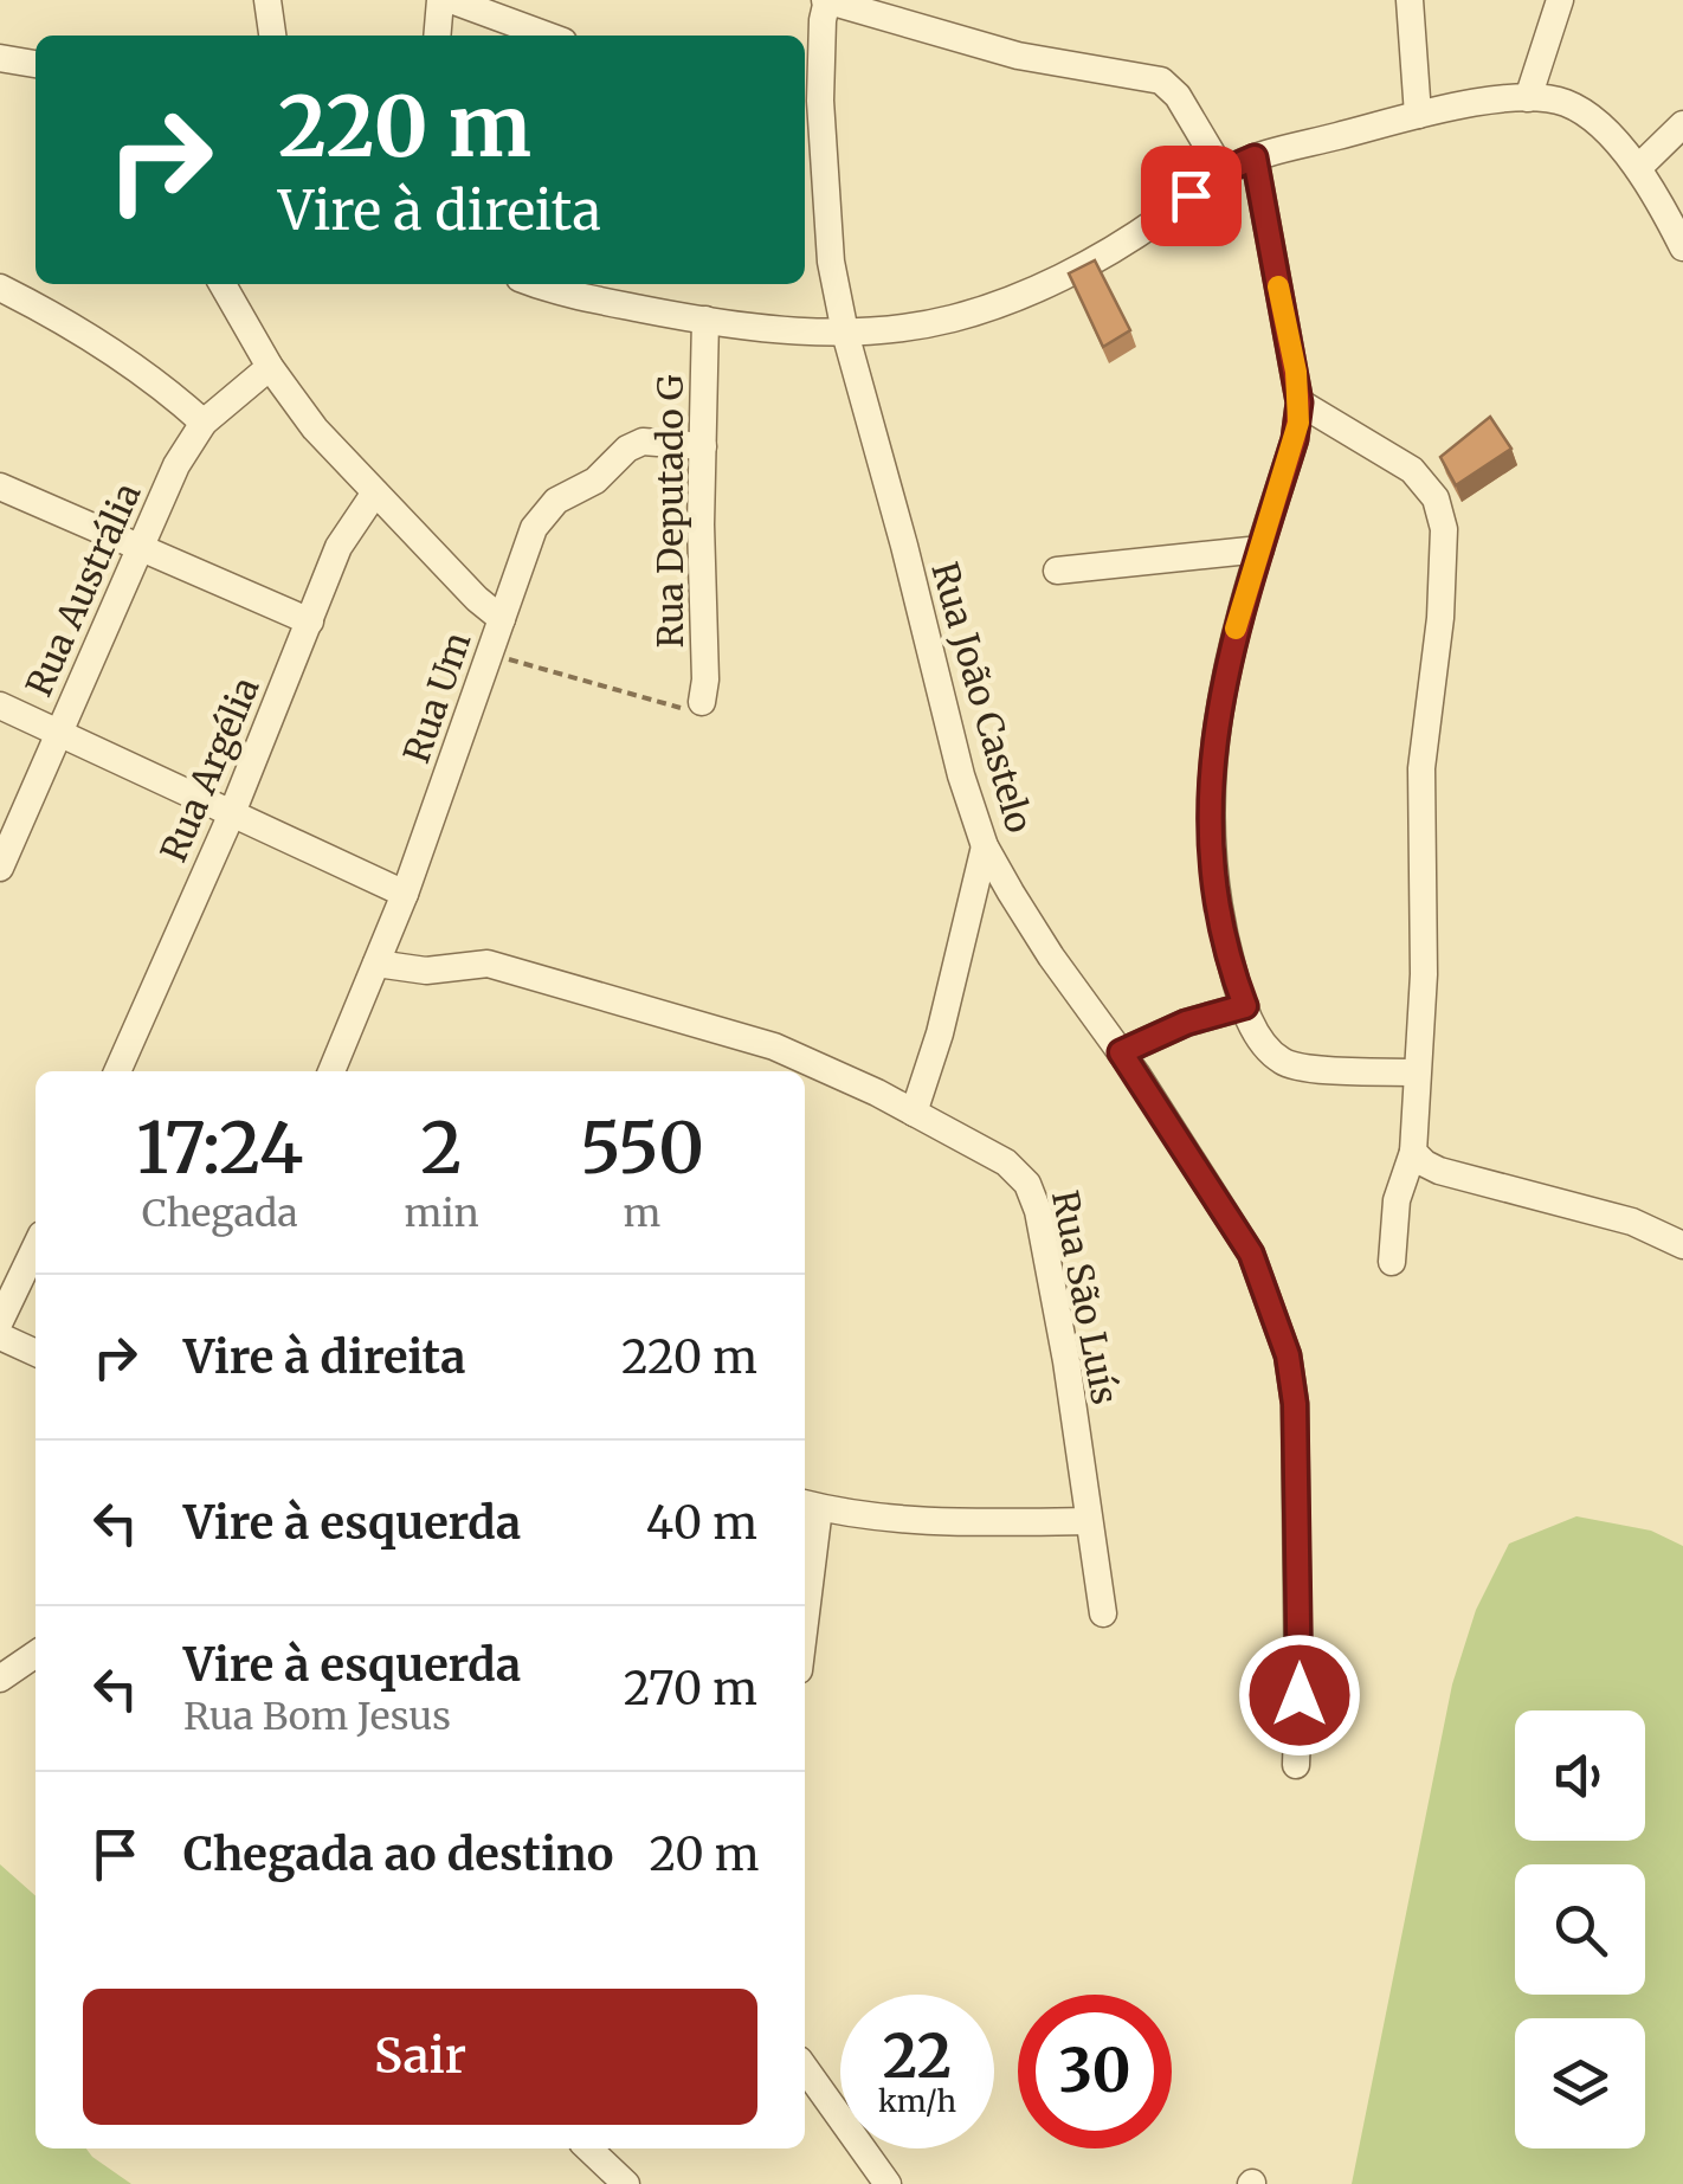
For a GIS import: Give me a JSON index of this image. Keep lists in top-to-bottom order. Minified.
{"streets":{"street":["Rua Deputado G","Rua Austrália","Rua Um","Rua João Castelo","Rua Argélia","Rua São Luís"]},"crossings":[["Rua Deputado G","Rua Um"],["Rua Um","Rua São Luís"]],"page":{"turn":["220 m","Vire à direita"],"eta":["17:24","Chegada","2","min","550","m"],"list":[{"name":"Vire à direita","value":"220 m"},{"name":"Vire à esquerda","value":"40 m"},{"name":"Vire à esquerda","note":"Rua Bom Jesus","value":"270 m"},{"name":"Chegada ao destino","value":"20 m"}],"buttons":"Sair","speed":"22 km/h","limit":"30"}}
